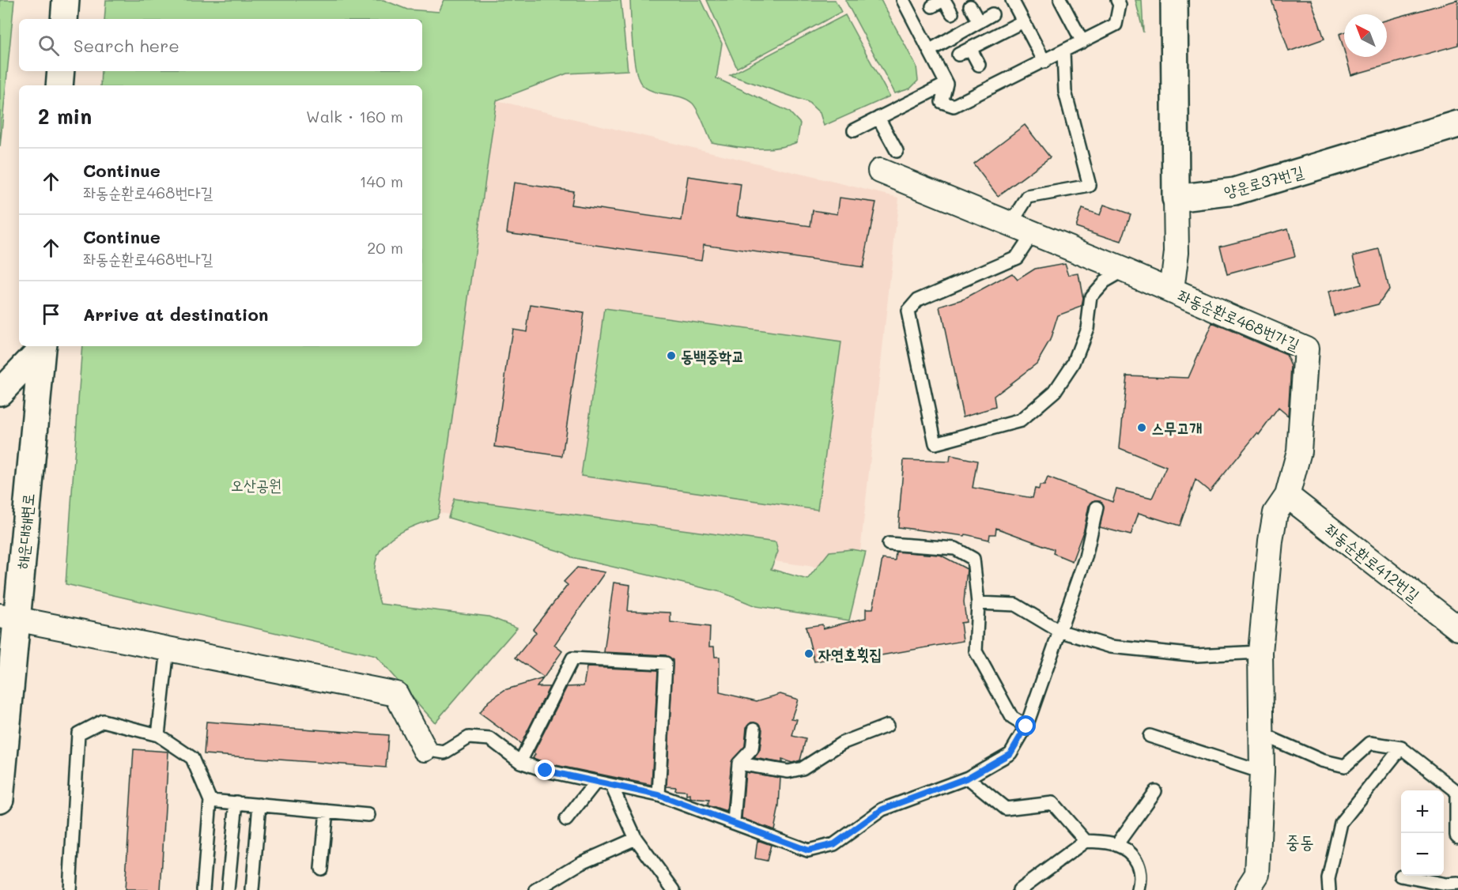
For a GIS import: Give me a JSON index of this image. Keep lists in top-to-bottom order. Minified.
{"streets":{"main road":["양운로37번길","해운대해변로"],"street":["좌동순환로468번가길","좌동순환로412번길"]},"crossings":[["좌동순환로468번가길","좌동순환로412번길"]],"districts":["중동"],"parks":["오산공원"],"places":["동백중학교","스무고개","자연호횟집"],"north":"top left","page":{"search":"Search here","heading":["2 min","Walk · 160 m"],"list":[["Continue","좌동순환로468번다길","140 m"],["Continue","좌동순환로468번나길","20 m"],"Arrive at destination"],"map_buttons":["+","−"]}}
